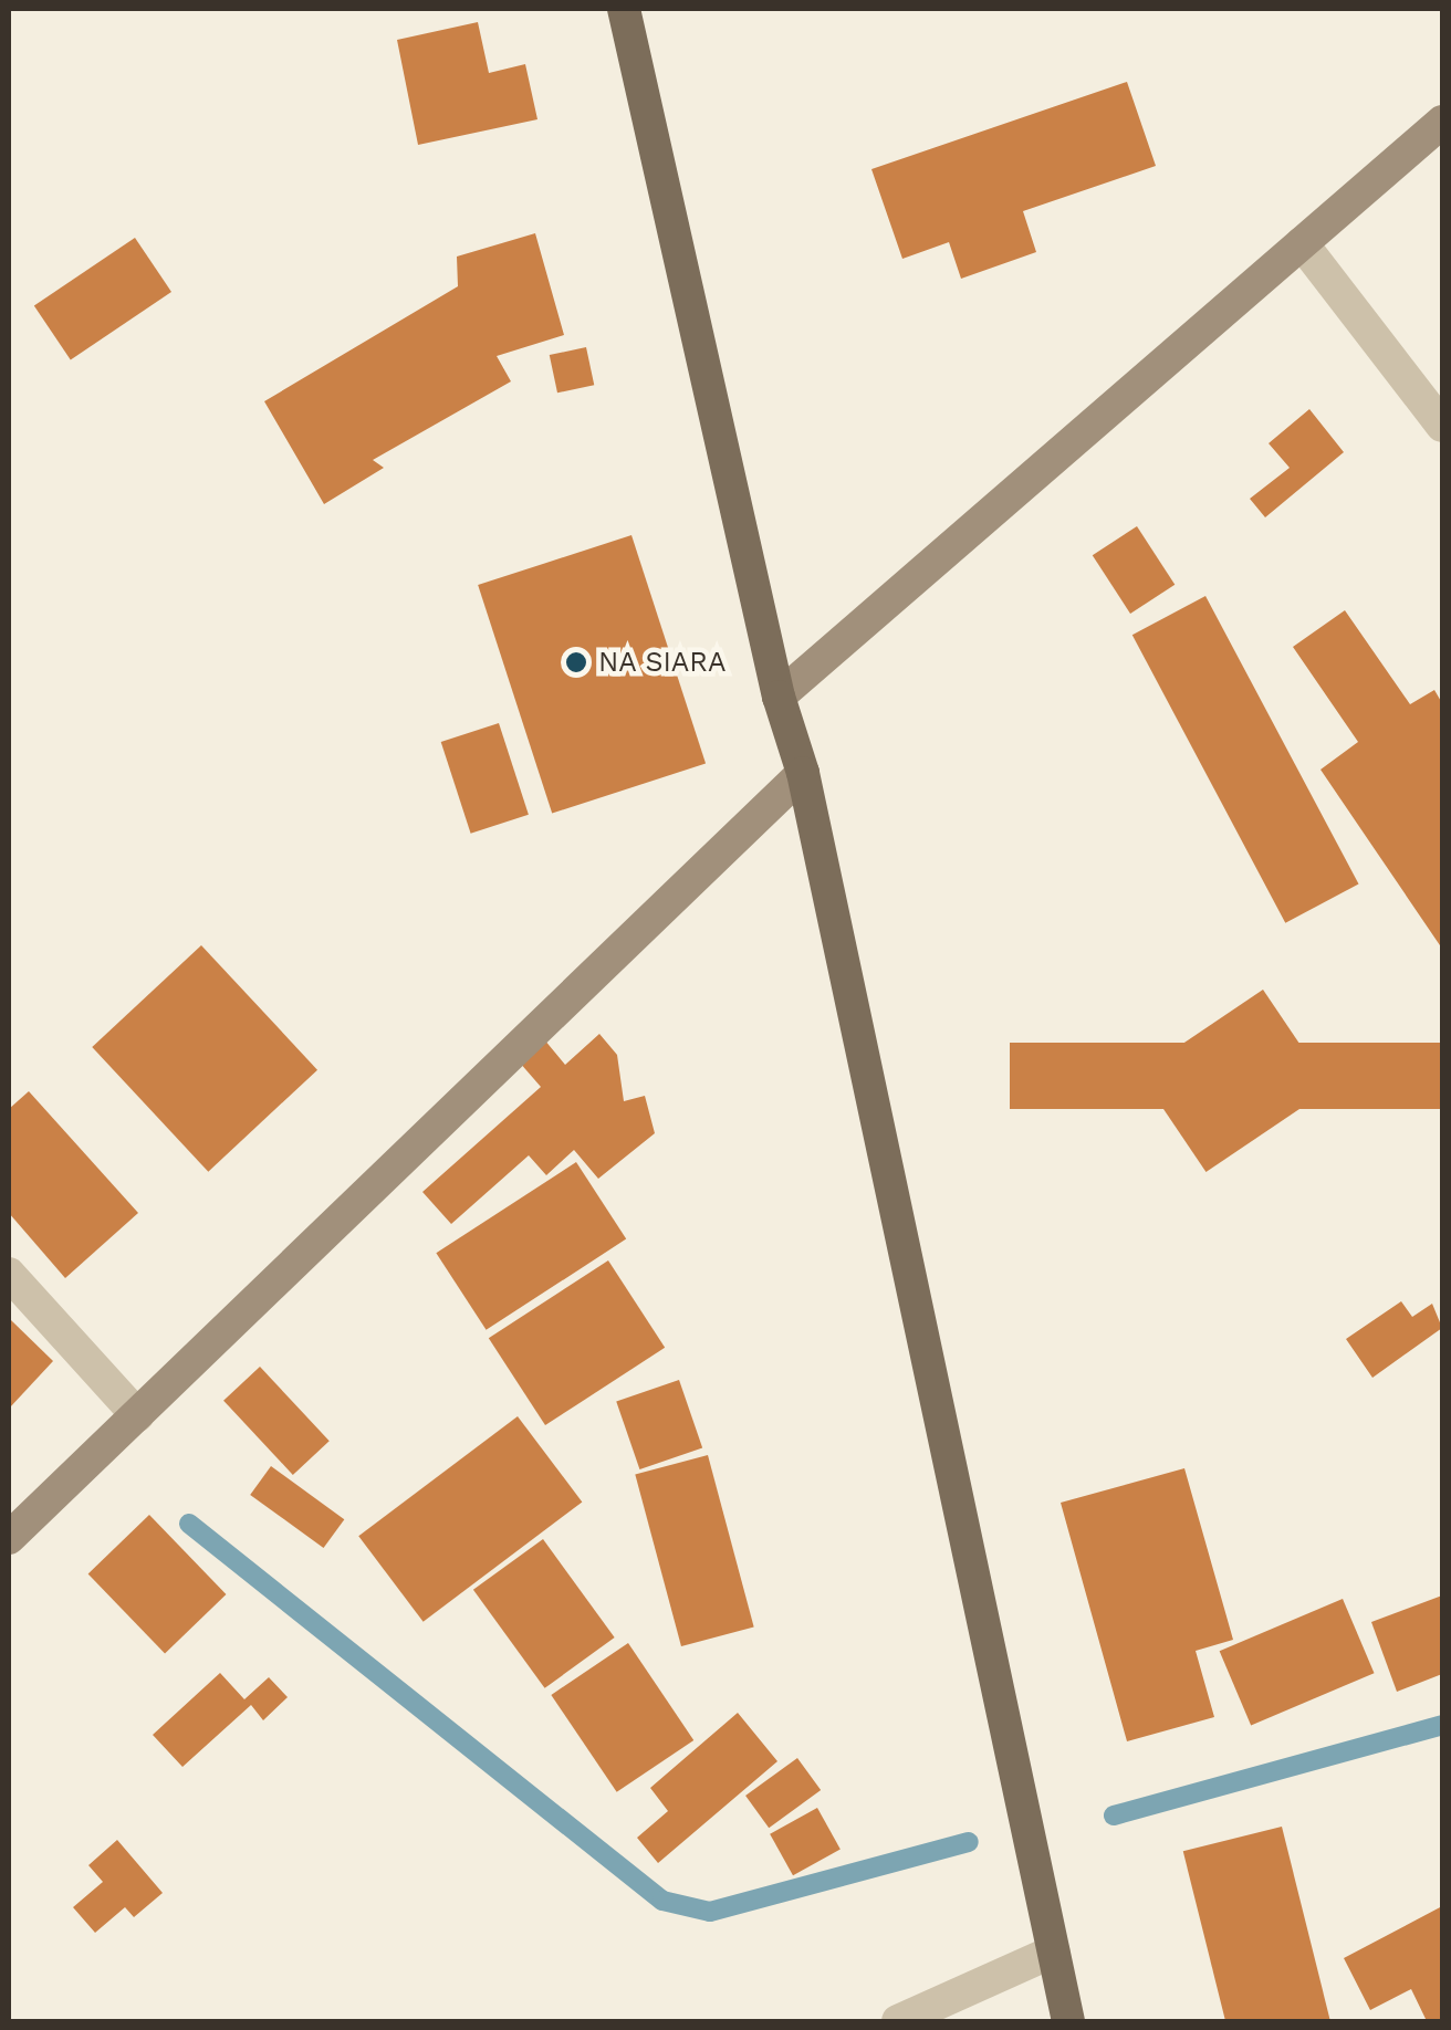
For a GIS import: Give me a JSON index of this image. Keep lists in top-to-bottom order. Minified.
{"places":["NA SIARA"]}
